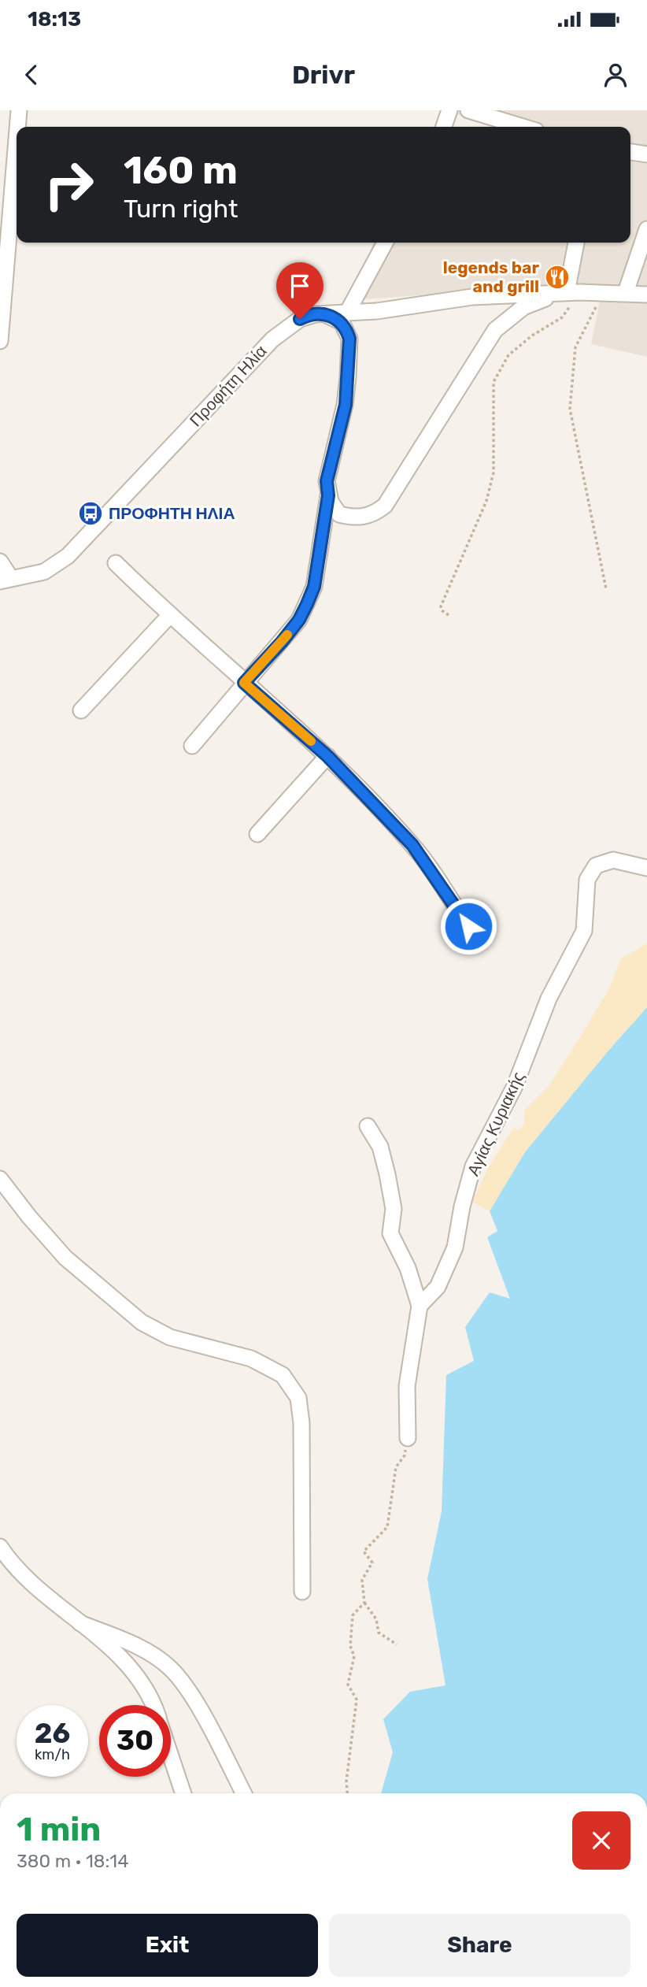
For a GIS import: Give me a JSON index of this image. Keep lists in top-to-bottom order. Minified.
{"streets":{"street":["Προφήτη Ηλία","Αγίας Κυριακής"]},"places":{"restaurant":["legends bar and grill"],"bus stop":["ΠΡΟΦΗΤΗ ΗΛΙΑ"]},"page":{"status":"18:13","header":"Drivr","turn":["160 m","Turn right"],"speed":"26 km/h","limit":"30","heading":["1 min","380 m · 18:14"],"buttons":["Exit","Share"]}}
